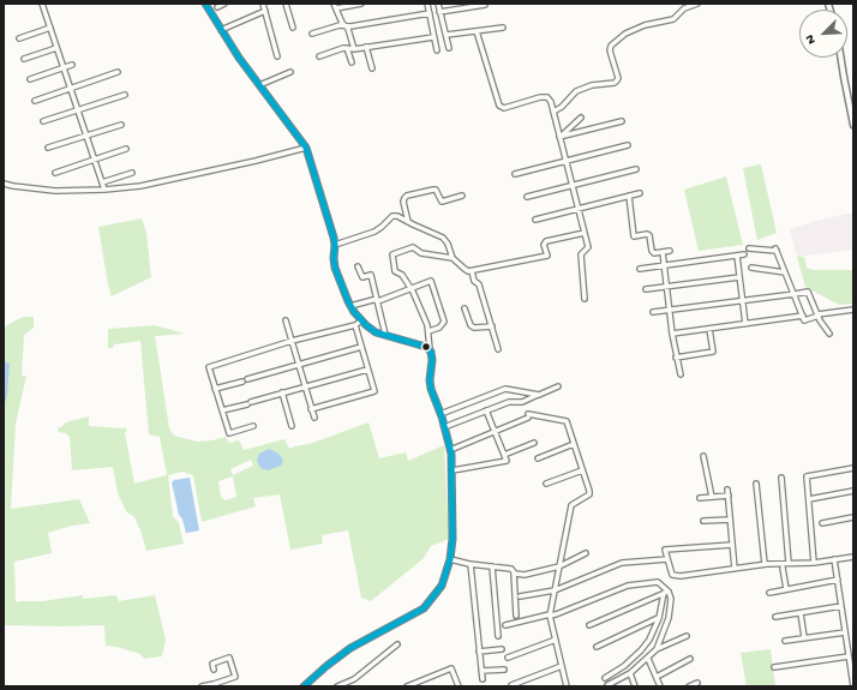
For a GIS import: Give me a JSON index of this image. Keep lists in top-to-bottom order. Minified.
{"north":"bottom left"}
